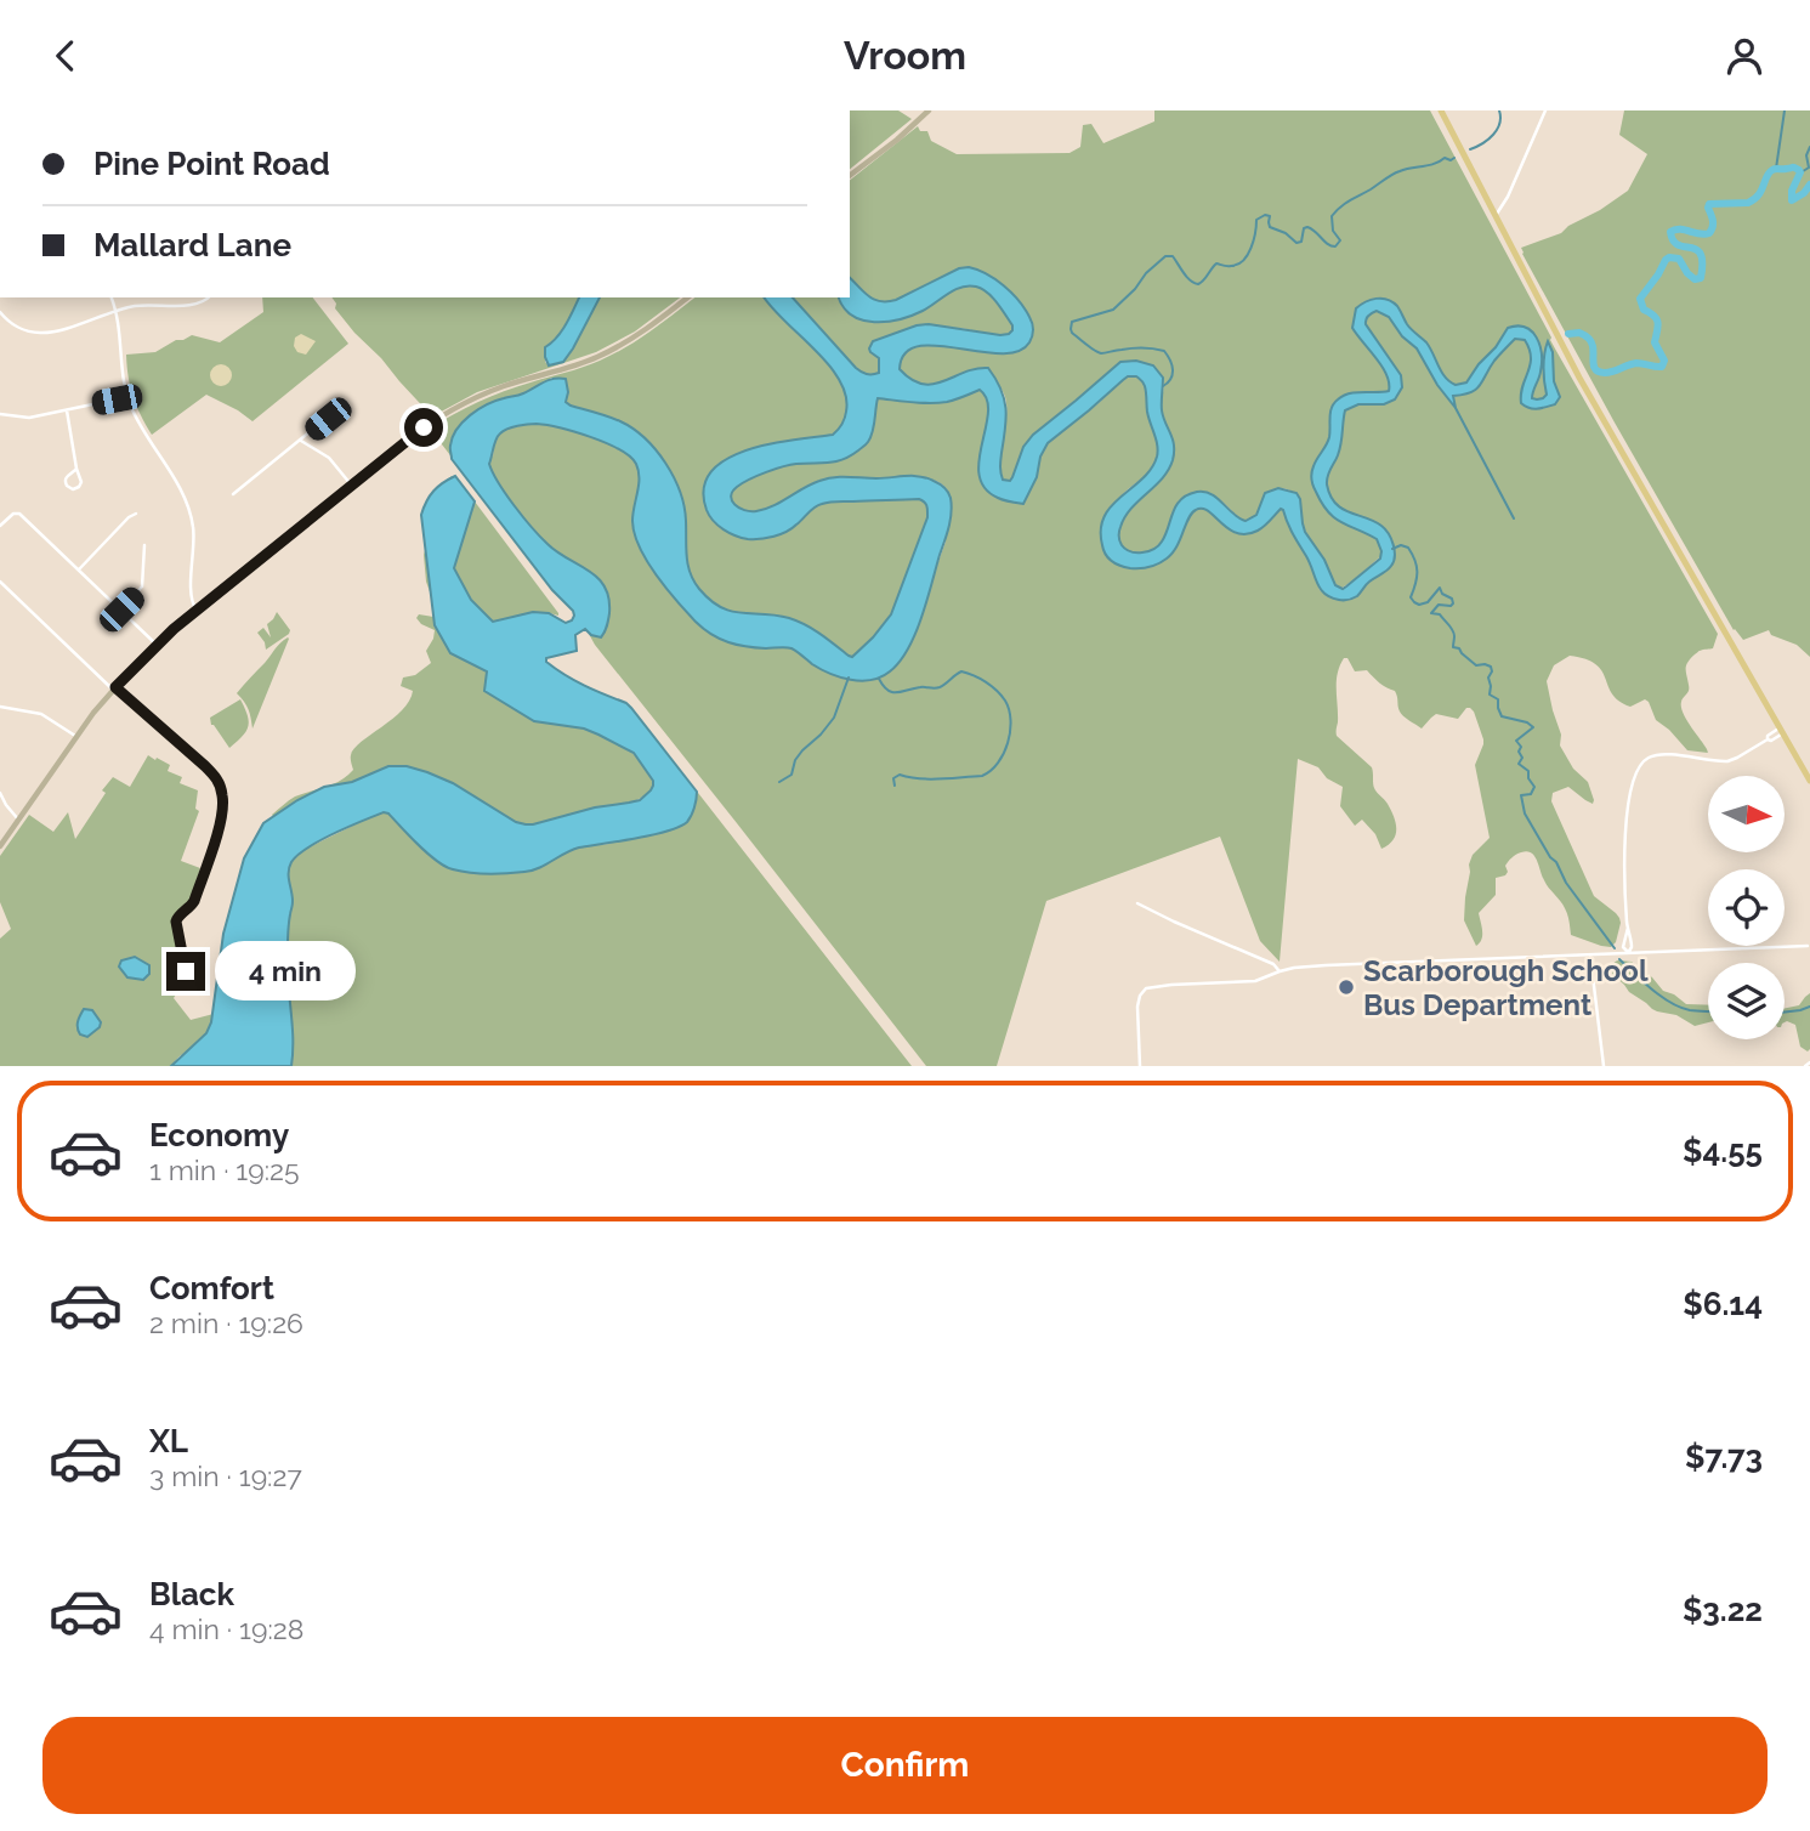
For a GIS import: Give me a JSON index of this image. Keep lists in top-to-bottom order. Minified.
{"places":["Scarborough School Bus Department"],"north":"right","page":{"header":"Vroom","banner":["Pine Point Road","Mallard Lane"],"bubble":"4 min","list":[{"name":"Economy","note":"1 min · 19:25","value":"$4.55"},{"name":"Comfort","note":"2 min · 19:26","value":"$6.14"},{"name":"XL","note":"3 min · 19:27","value":"$7.73"},{"name":"Black","note":"4 min · 19:28","value":"$3.22"}],"buttons":"Confirm"}}
